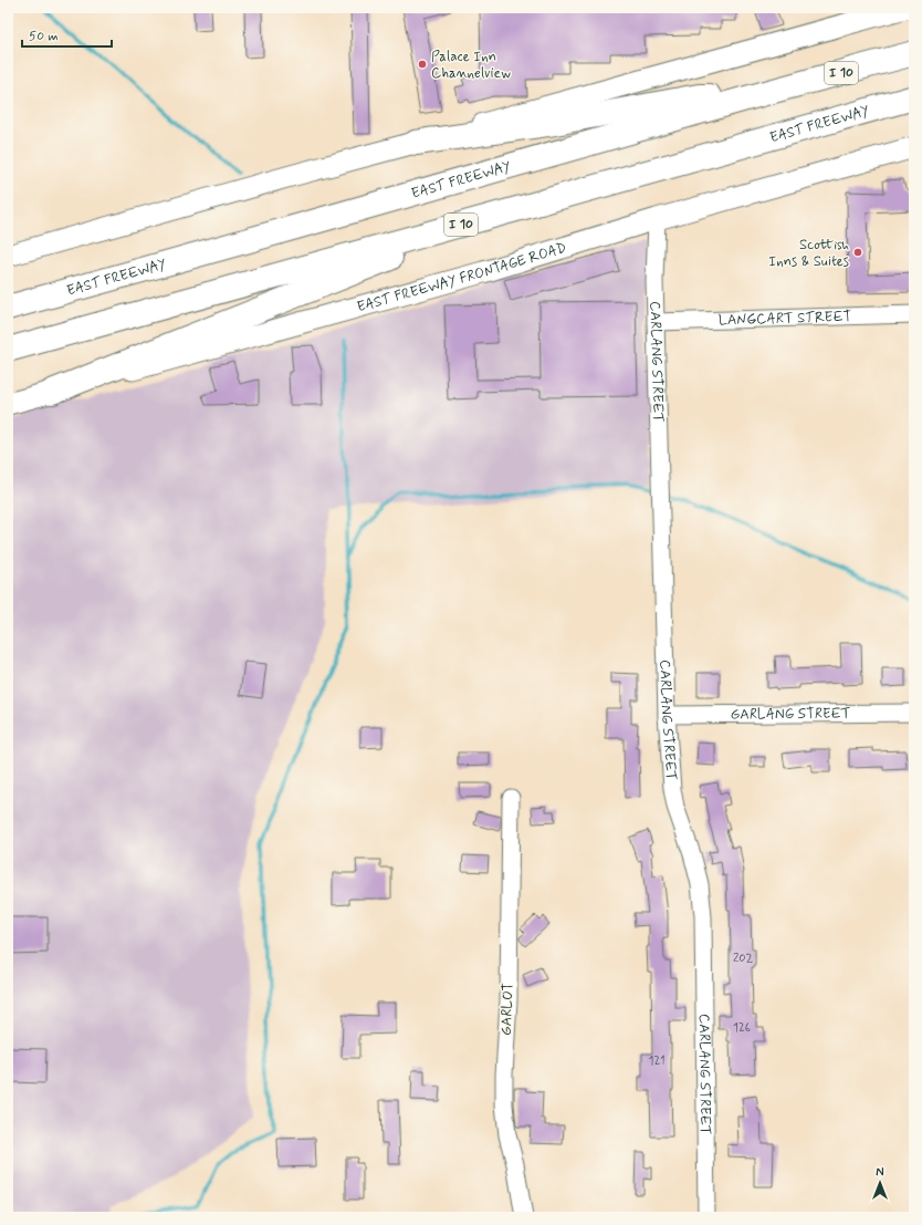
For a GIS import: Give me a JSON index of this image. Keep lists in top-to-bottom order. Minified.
{"streets":{"highway":["I 10","EAST FREEWAY"],"main road":["EAST FREEWAY FRONTAGE ROAD"],"street":["LANGCART STREET","CARLANG STREET","GARLANG STREET","GARLOT"]},"crossings":[["EAST FREEWAY FRONTAGE ROAD","CARLANG STREET"],["LANGCART STREET","CARLANG STREET"],["CARLANG STREET","GARLANG STREET"]],"places":["Palace Inn Channelview","Scottish Inns & Suites"],"house_numbers":["202","126","121"],"scale_bar":"50 m","north":"top"}
